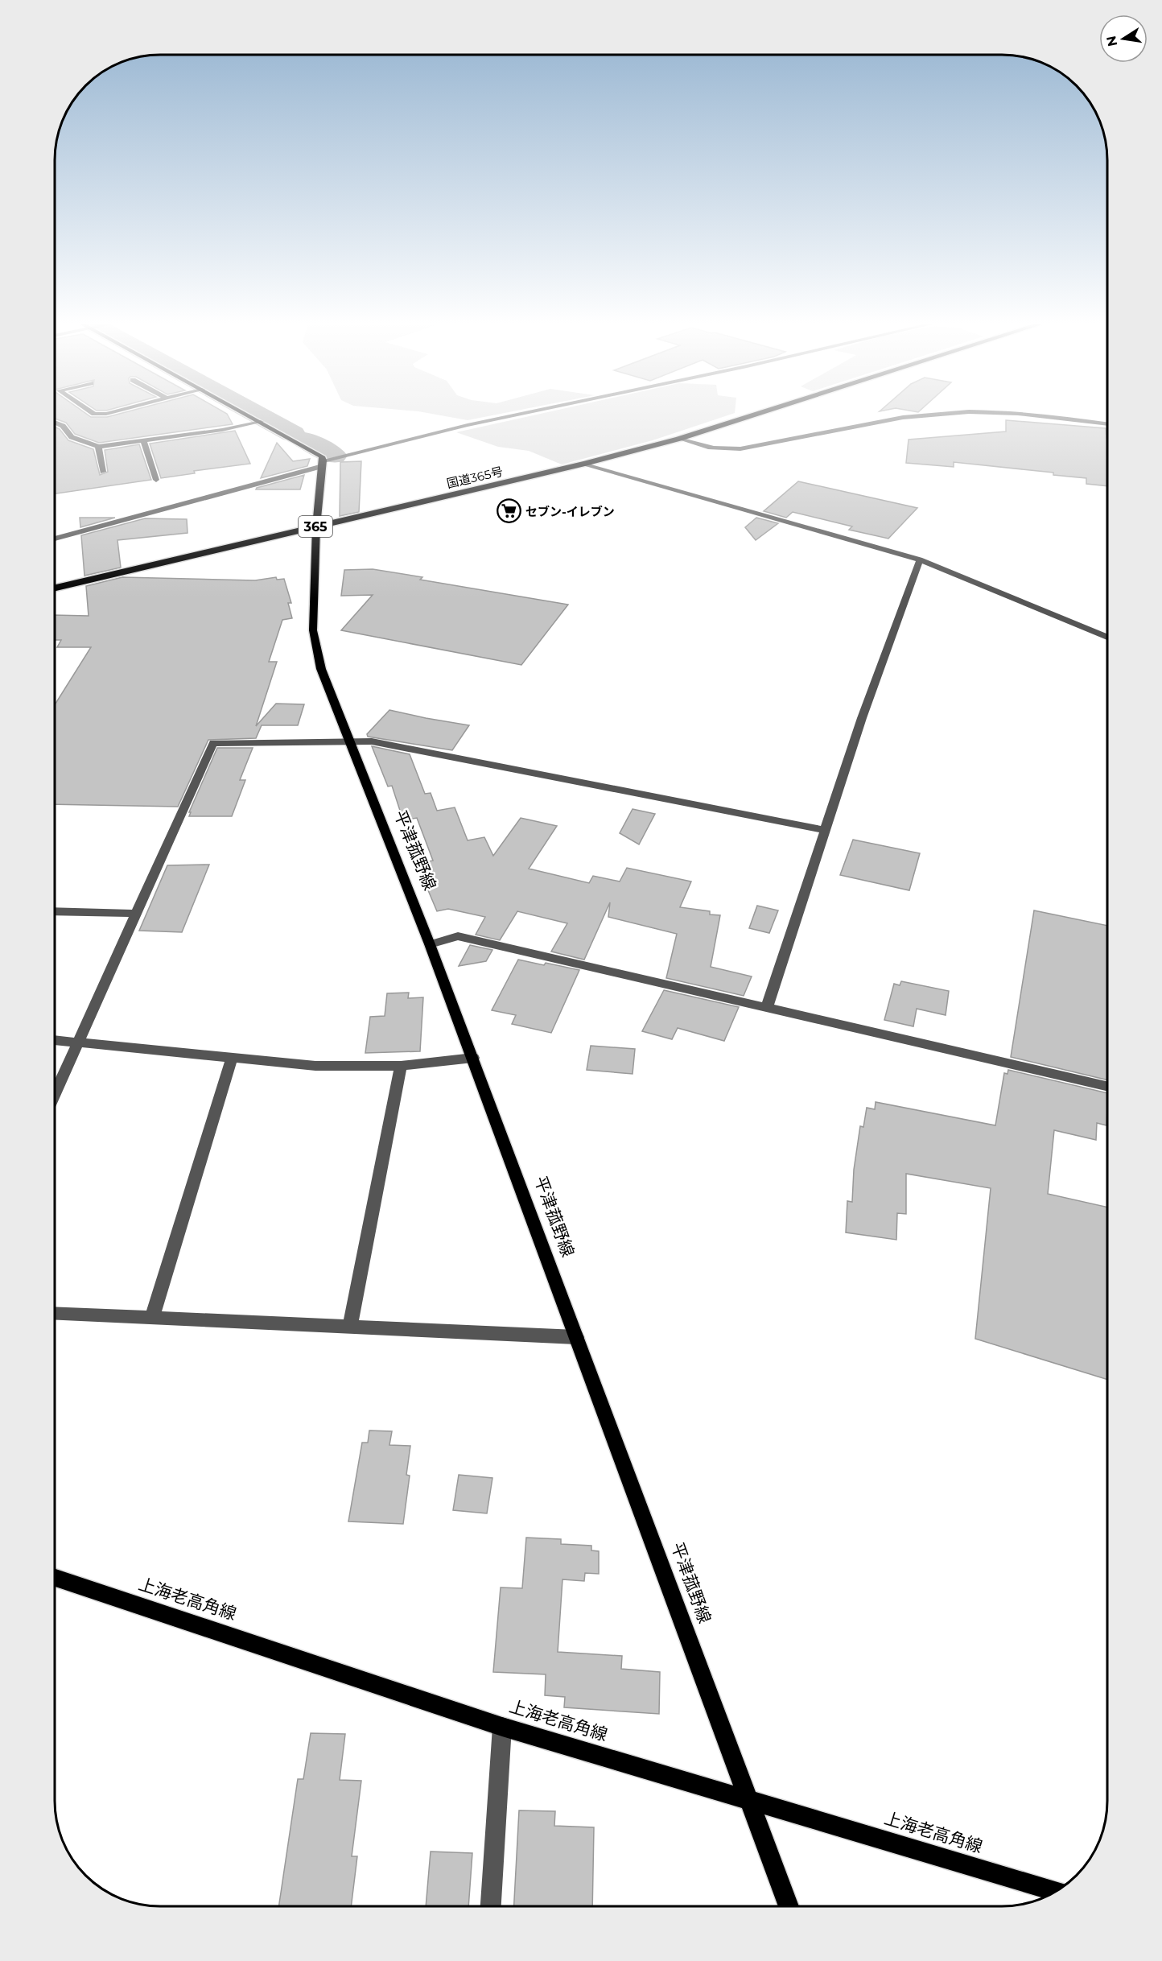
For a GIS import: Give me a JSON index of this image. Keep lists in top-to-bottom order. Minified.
{"streets":{"highway":["国道365号","365"],"main road":["平津菰野線","上海老高角線"]},"crossings":[["国道365号","平津菰野線"],["平津菰野線","上海老高角線"]],"places":{"supermarket":["セブン-イレブン"]},"north":"left"}
